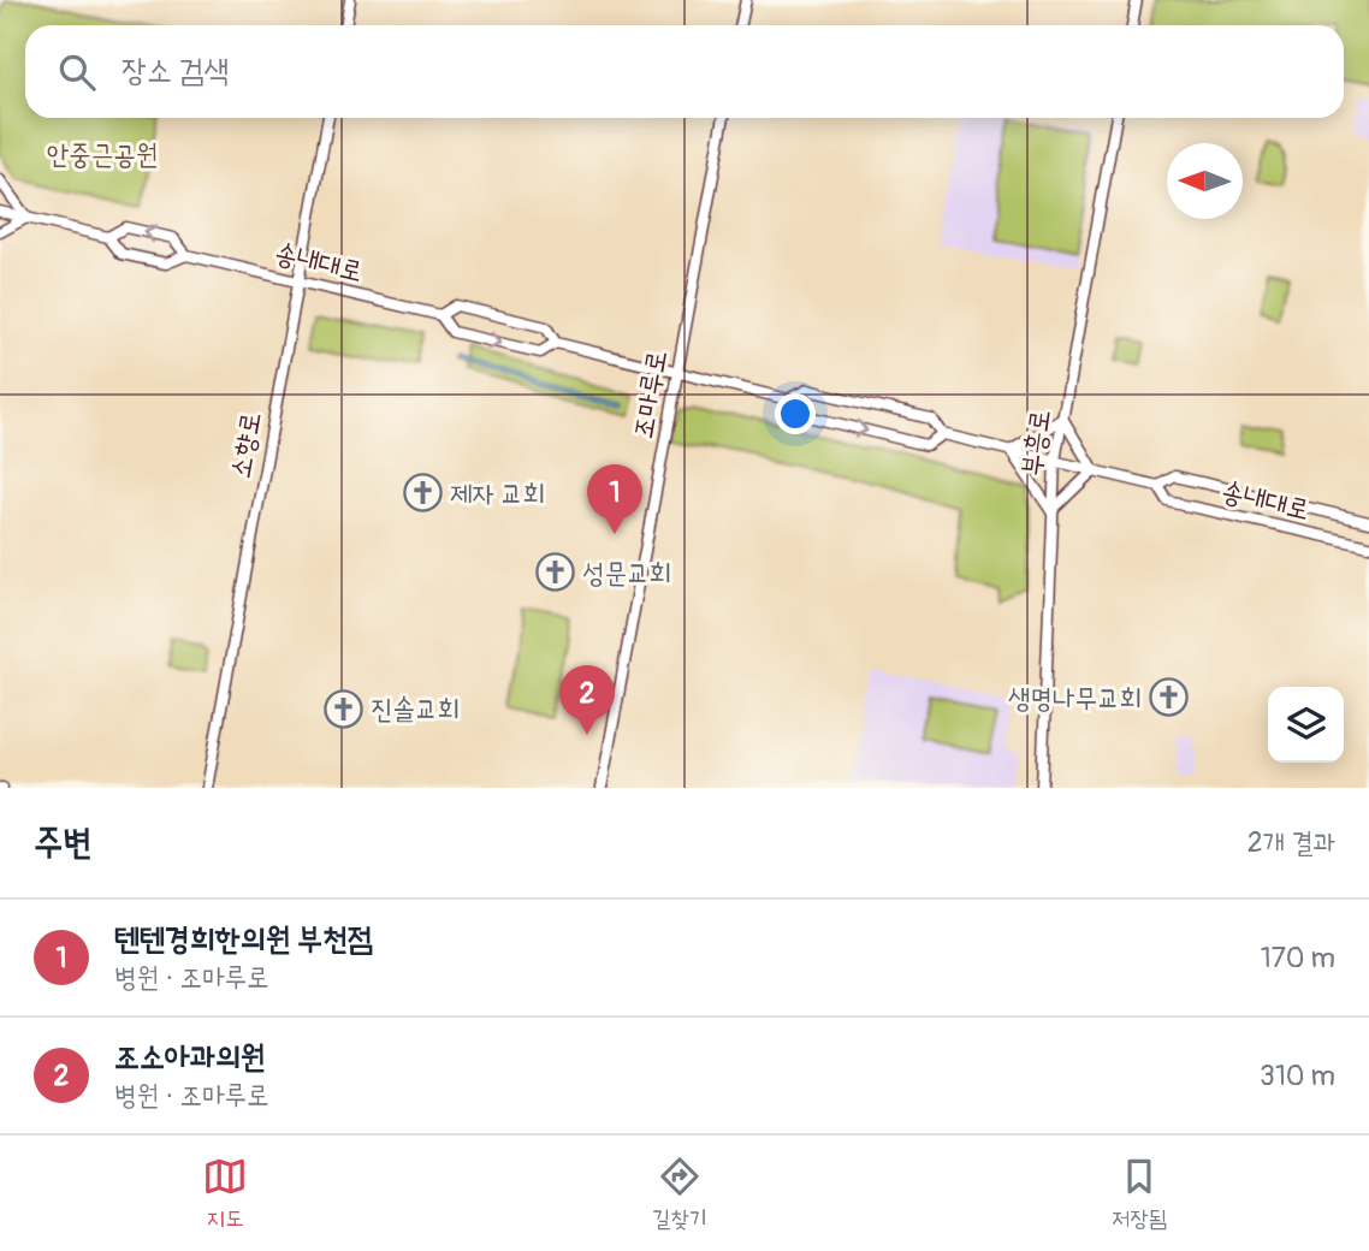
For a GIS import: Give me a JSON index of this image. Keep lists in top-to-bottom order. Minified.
{"streets":{"street":["송내대로","조마루로","부흥로","소향로"]},"crossings":[["송내대로","조마루로"],["송내대로","부흥로"],["송내대로","소향로"]],"parks":["안중근공원"],"places":{"church":["제자 교회","성문교회","생명나무교회","진솔교회"]},"north":"left","page":{"search":"장소 검색","pins":["1","2"],"heading":["주변","2개 결과"],"list":[{"mark":"1","name":"텐텐경희한의원 부천점","note":"병원 · 조마루로","value":"170 m"},{"mark":"2","name":"조소아과의원","note":"병원 · 조마루로","value":"310 m"}],"nav":["지도","길찾기","저장됨"]}}
